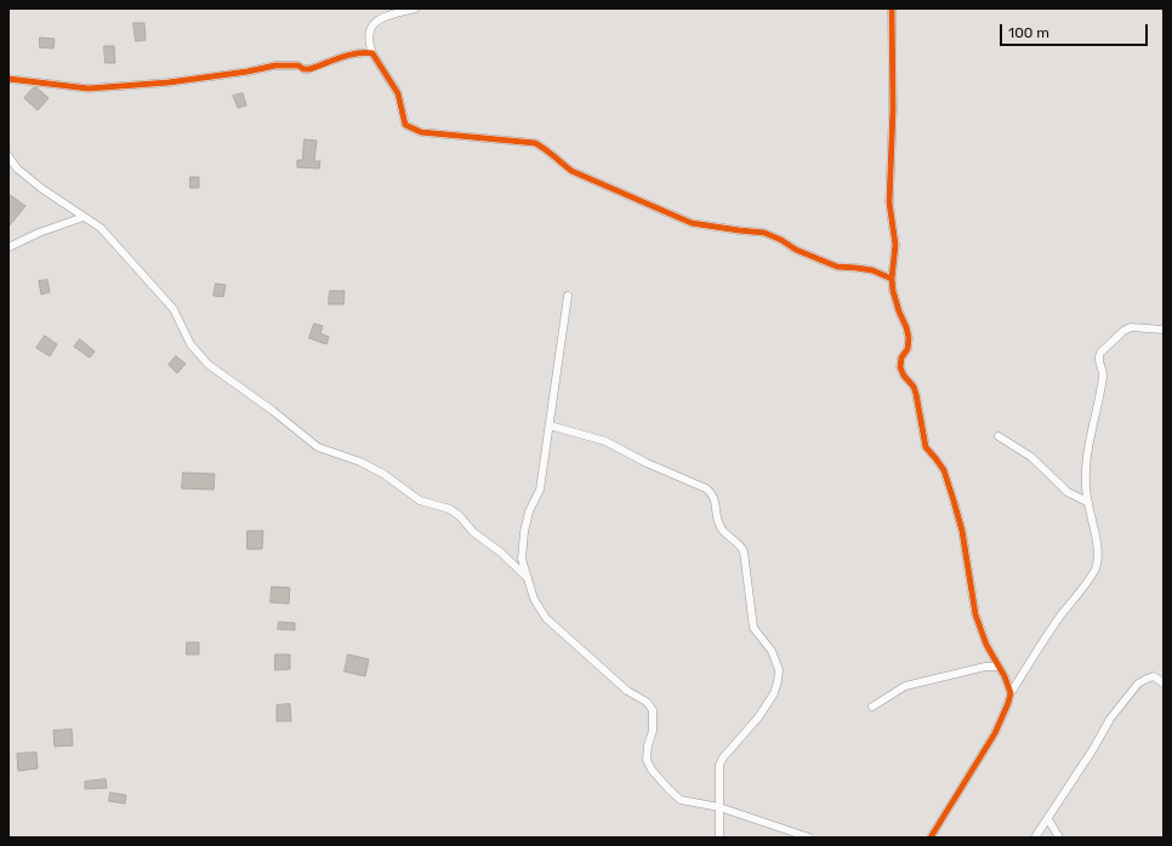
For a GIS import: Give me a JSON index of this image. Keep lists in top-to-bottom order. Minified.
{"scale_bar":"100 m"}
